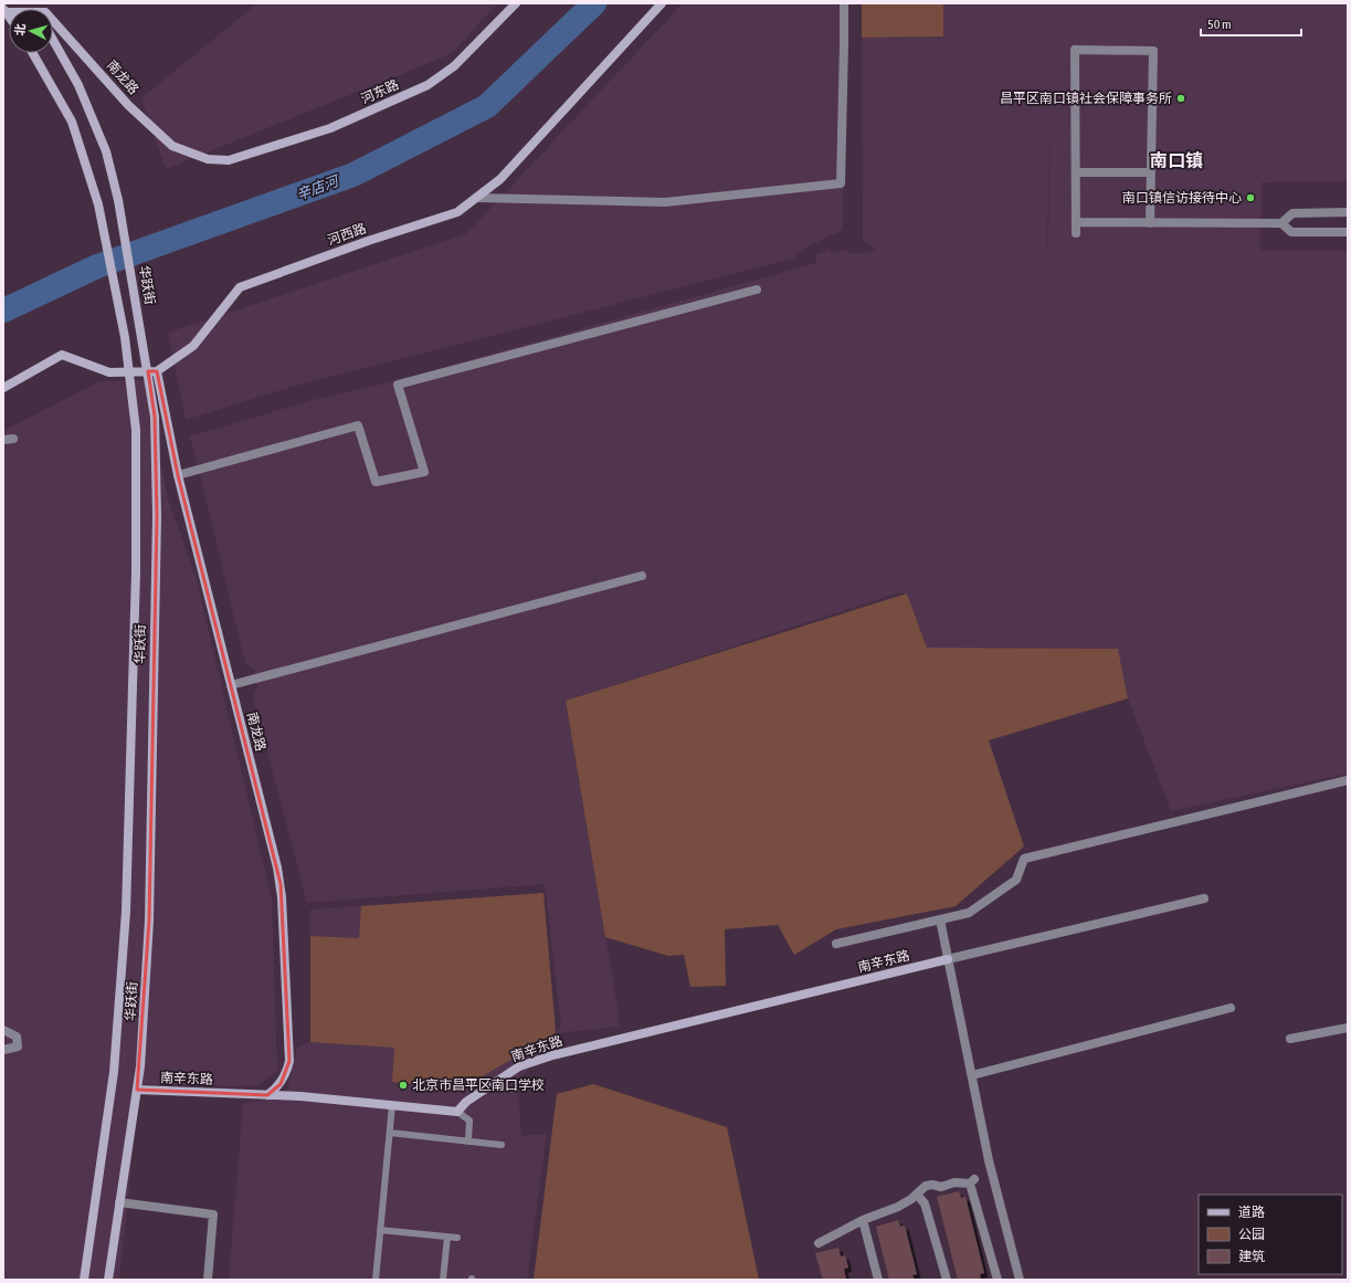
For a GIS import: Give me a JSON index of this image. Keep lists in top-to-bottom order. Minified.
{"streets":{"street":["南龙路","河东路","河西路","华跃街","南辛东路"]},"crossings":[["南龙路","河东路"],["南龙路","河西路"],["南龙路","华跃街"],["南龙路","南辛东路"],["河西路","华跃街"],["华跃街","南辛东路"]],"districts":["南口镇"],"water":["辛店河"],"places":["昌平区南口镇社会保障事务所","南口镇信访接待中心","北京市昌平区南口学校"],"legend":["道路","公园","建筑"],"scale_bar":"50 m","north":"left"}
